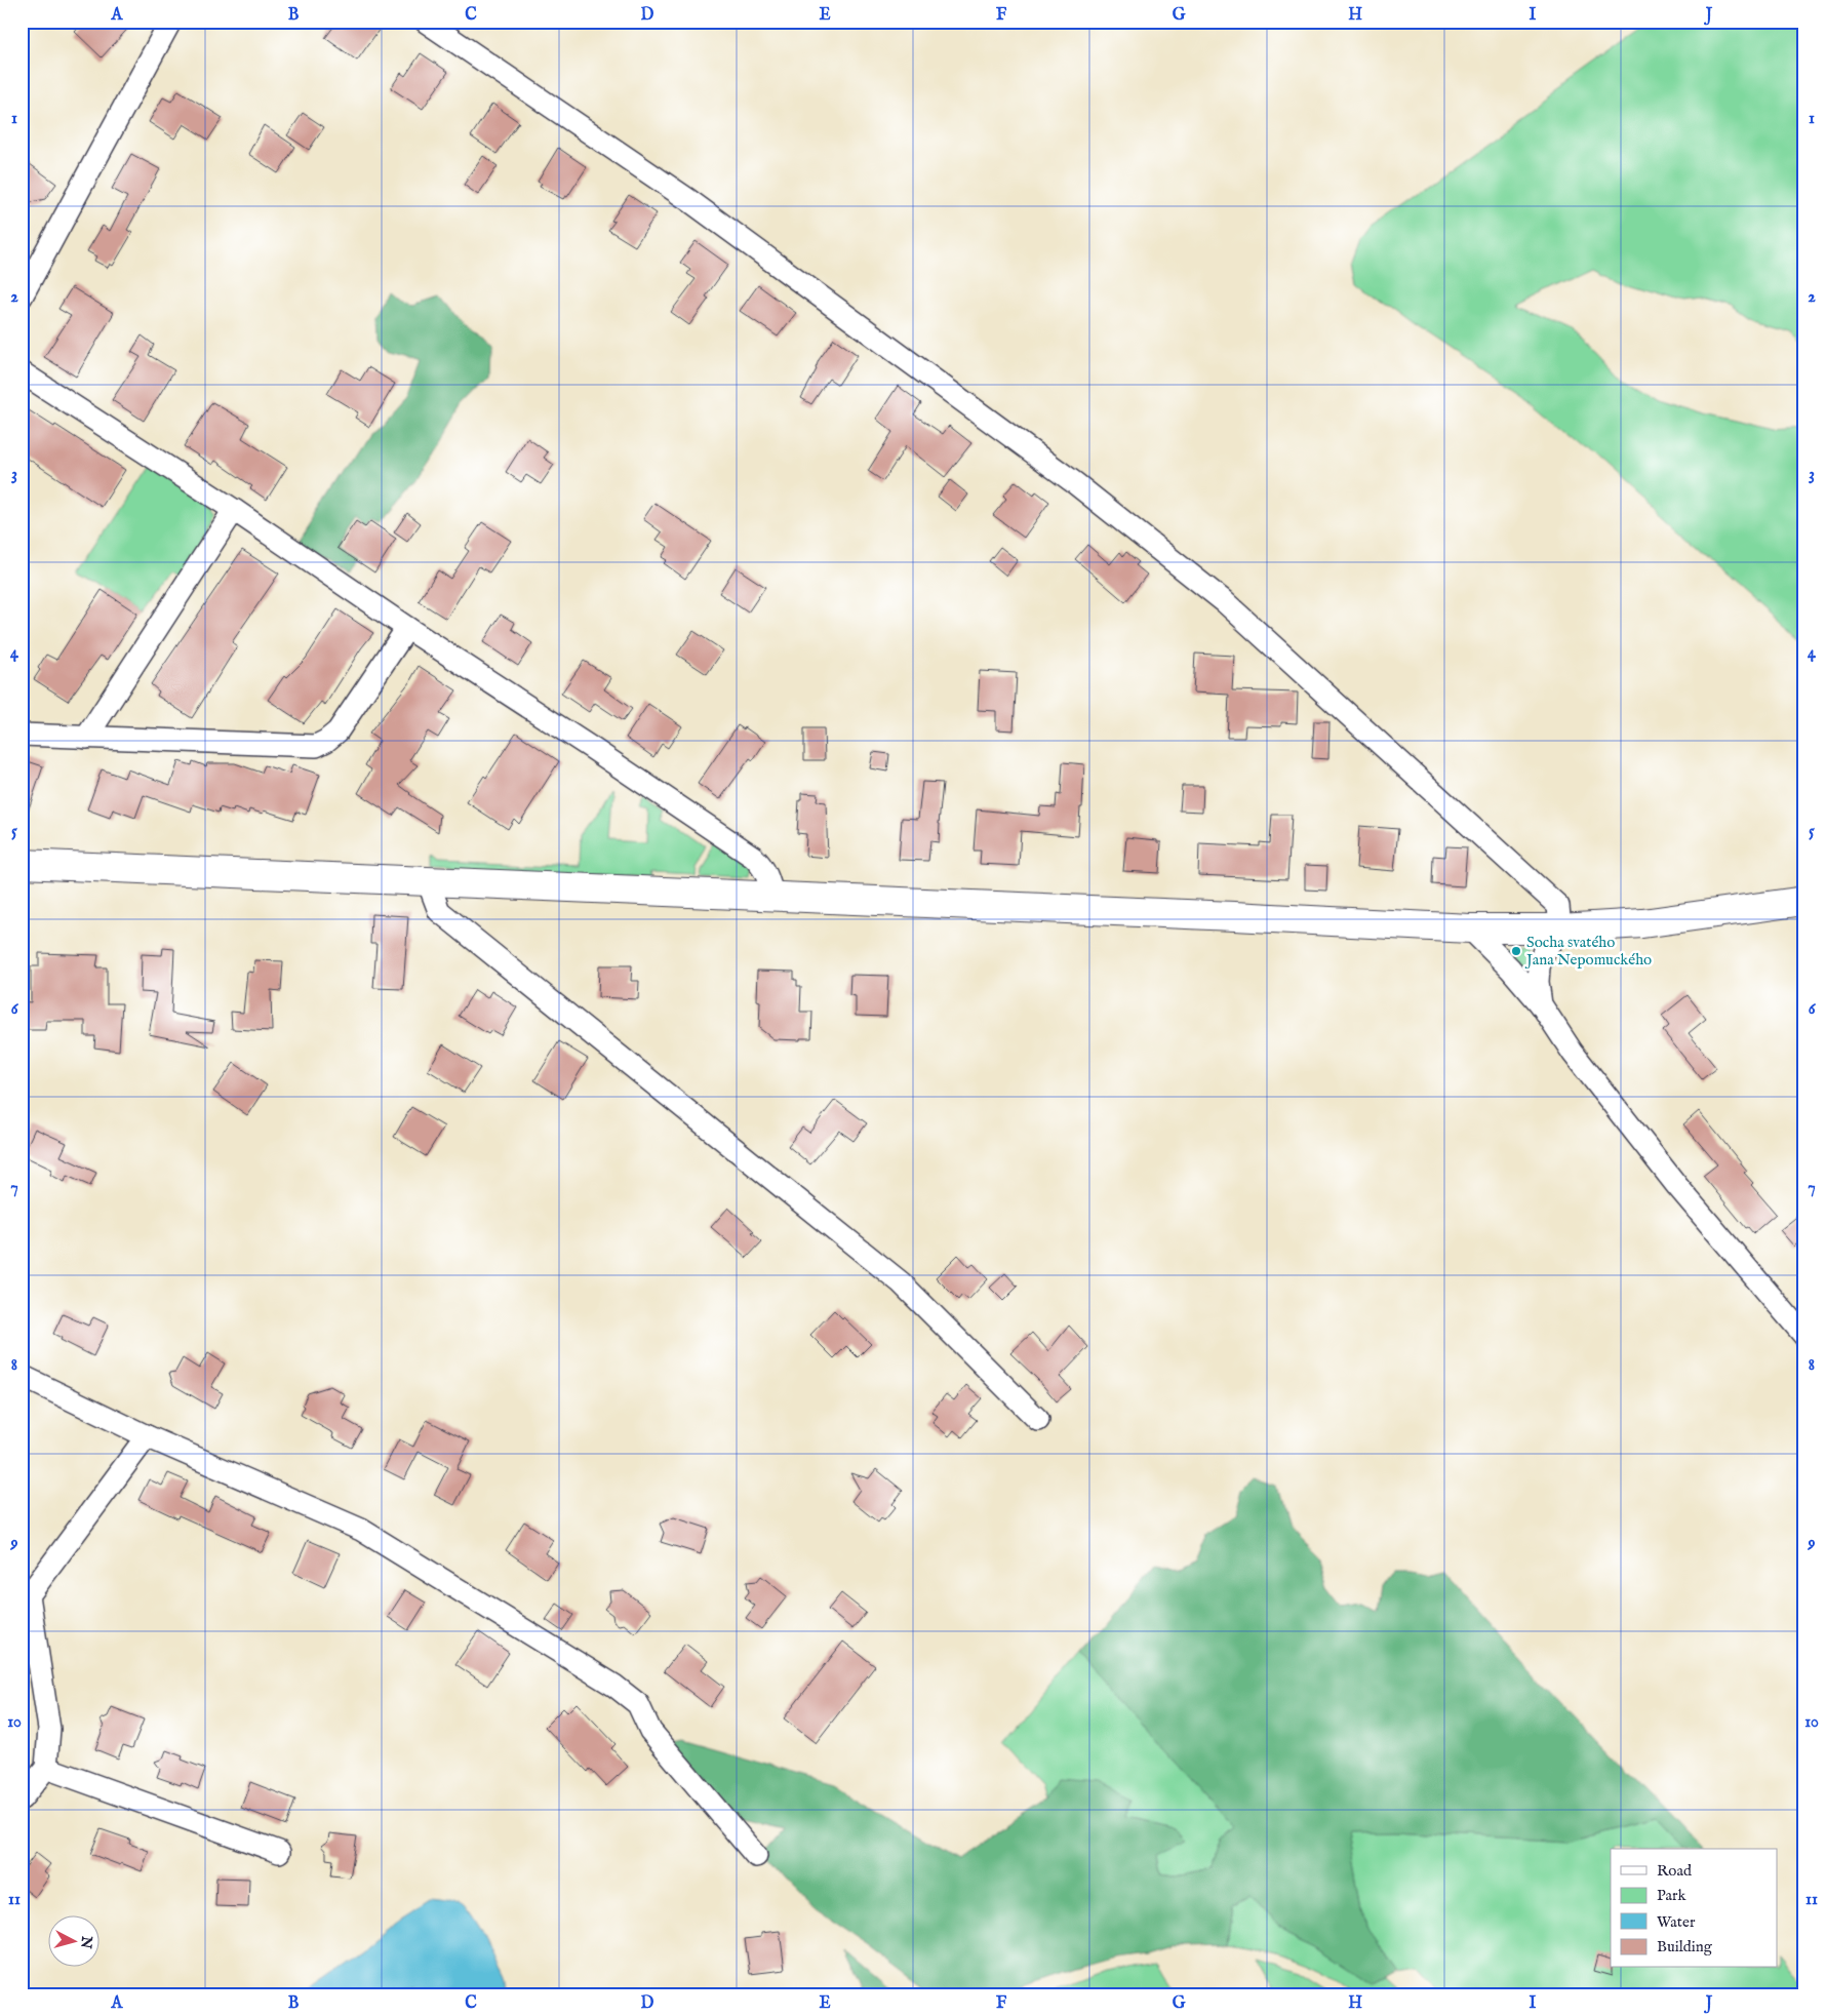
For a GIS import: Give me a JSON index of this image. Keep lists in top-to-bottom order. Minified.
{"places":["Socha svatého Jana Nepomuckého"],"legend":["Road","Park","Water","Building"],"north":"right","grid":{"columns":["A","B","C","D","E","F","G","H","I","J"],"rows":["1","2","3","4","5","6","7","8","9","10","11"]}}
